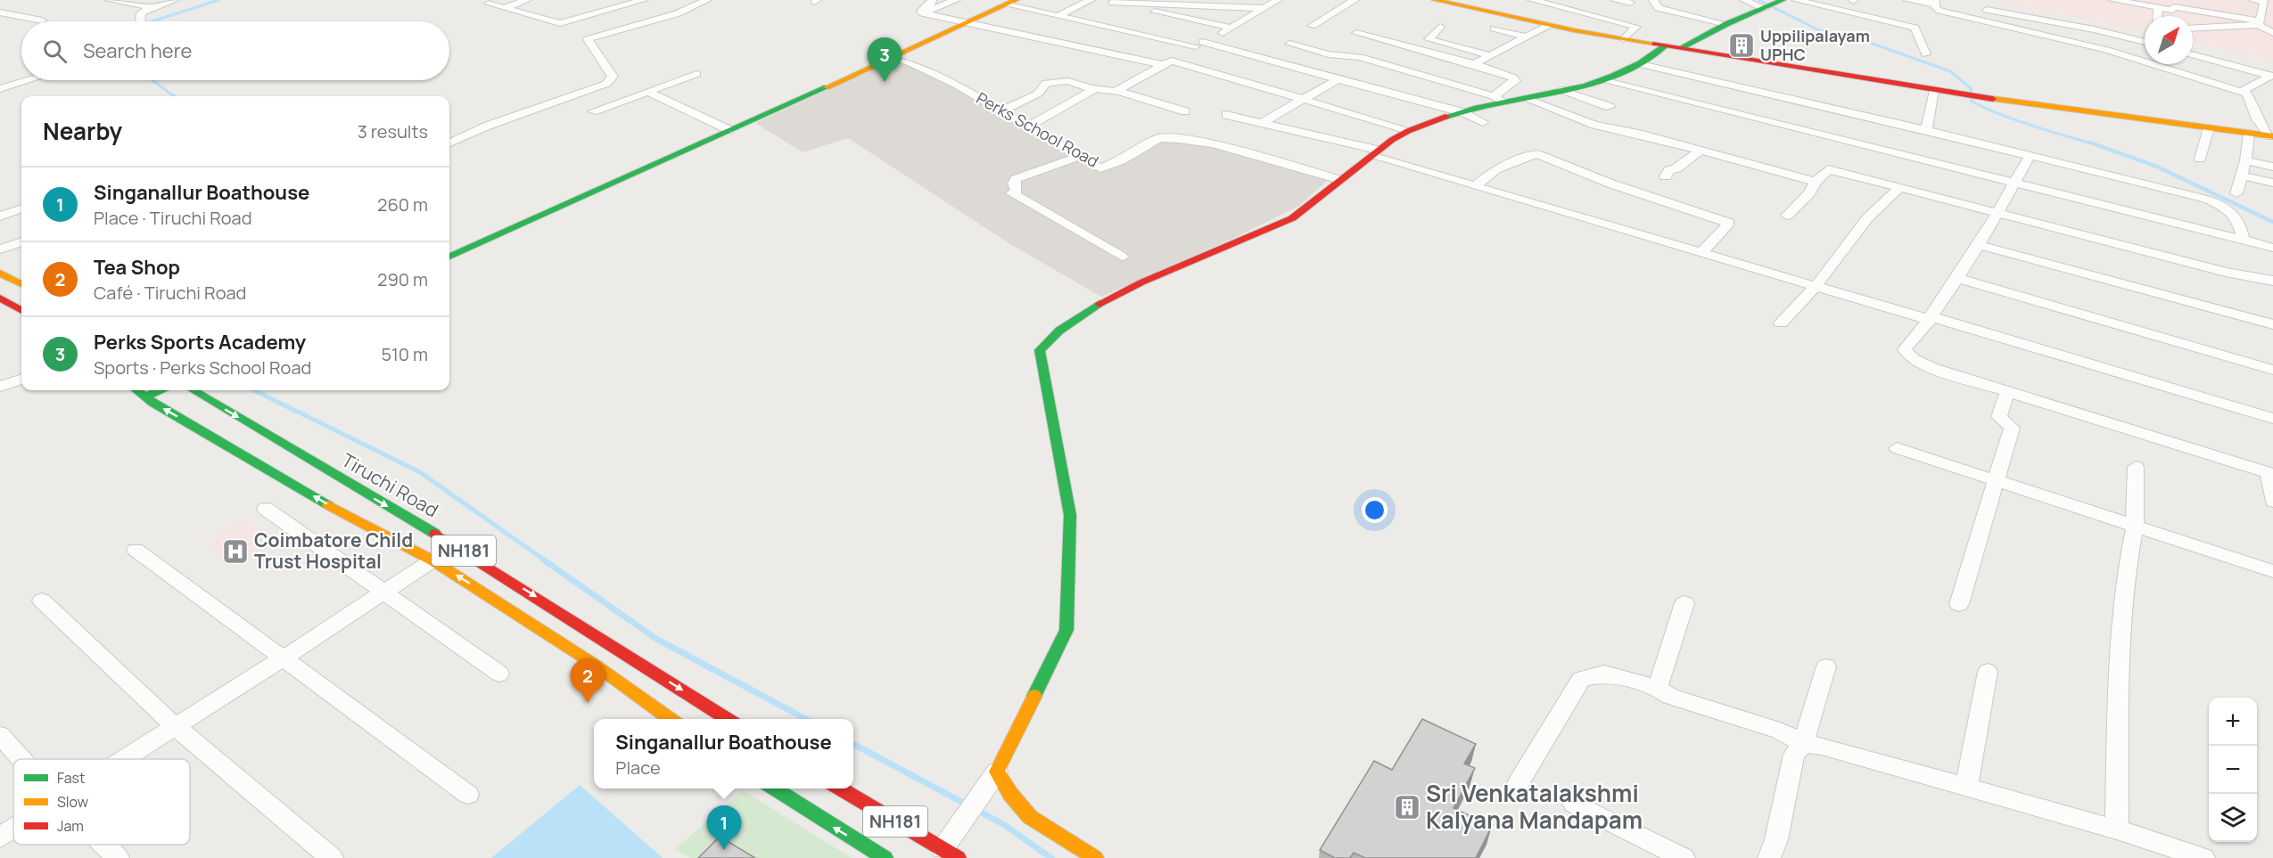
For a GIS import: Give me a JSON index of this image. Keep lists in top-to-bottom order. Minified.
{"streets":{"main road":["Tiruchi Road","NH181"],"street":["Perks School Road"]},"places":{"building":["Uppilipalayam UPHC","Sri Venkatalakshmi Kalyana Mandapam"],"hospital":["Coimbatore Child Trust Hospital"]},"legend":["Fast","Slow","Jam"],"north":"top right","page":{"search":"Search here","pins":["3","2","1"],"heading":["Nearby","3 results"],"list":[{"mark":"1","name":"Singanallur Boathouse","note":"Place · Tiruchi Road","value":"260 m"},{"mark":"2","name":"Tea Shop","note":"Café · Tiruchi Road","value":"290 m"},{"mark":"3","name":"Perks Sports Academy","note":"Sports · Perks School Road","value":"510 m"}],"map_buttons":["+","−"],"popup":["Singanallur Boathouse","Place"]}}
